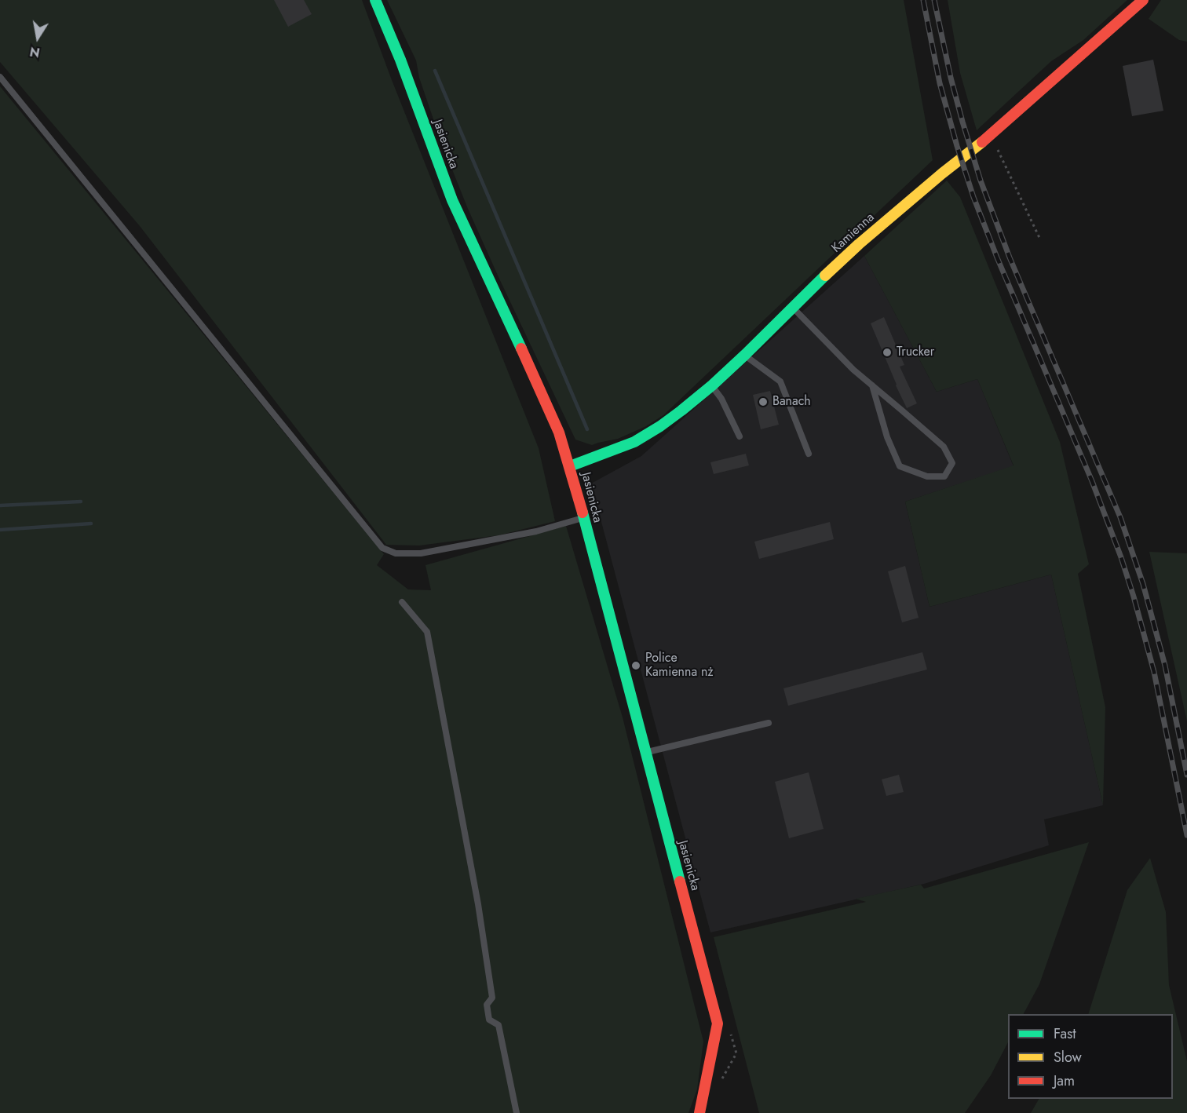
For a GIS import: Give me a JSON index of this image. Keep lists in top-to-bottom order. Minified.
{"streets":{"main road":["Jasienicka","Kamienna"]},"crossings":[["Jasienicka","Kamienna"]],"places":["Trucker","Banach","Police Kamienna nż"],"legend":["Fast","Slow","Jam"],"north":"bottom"}
